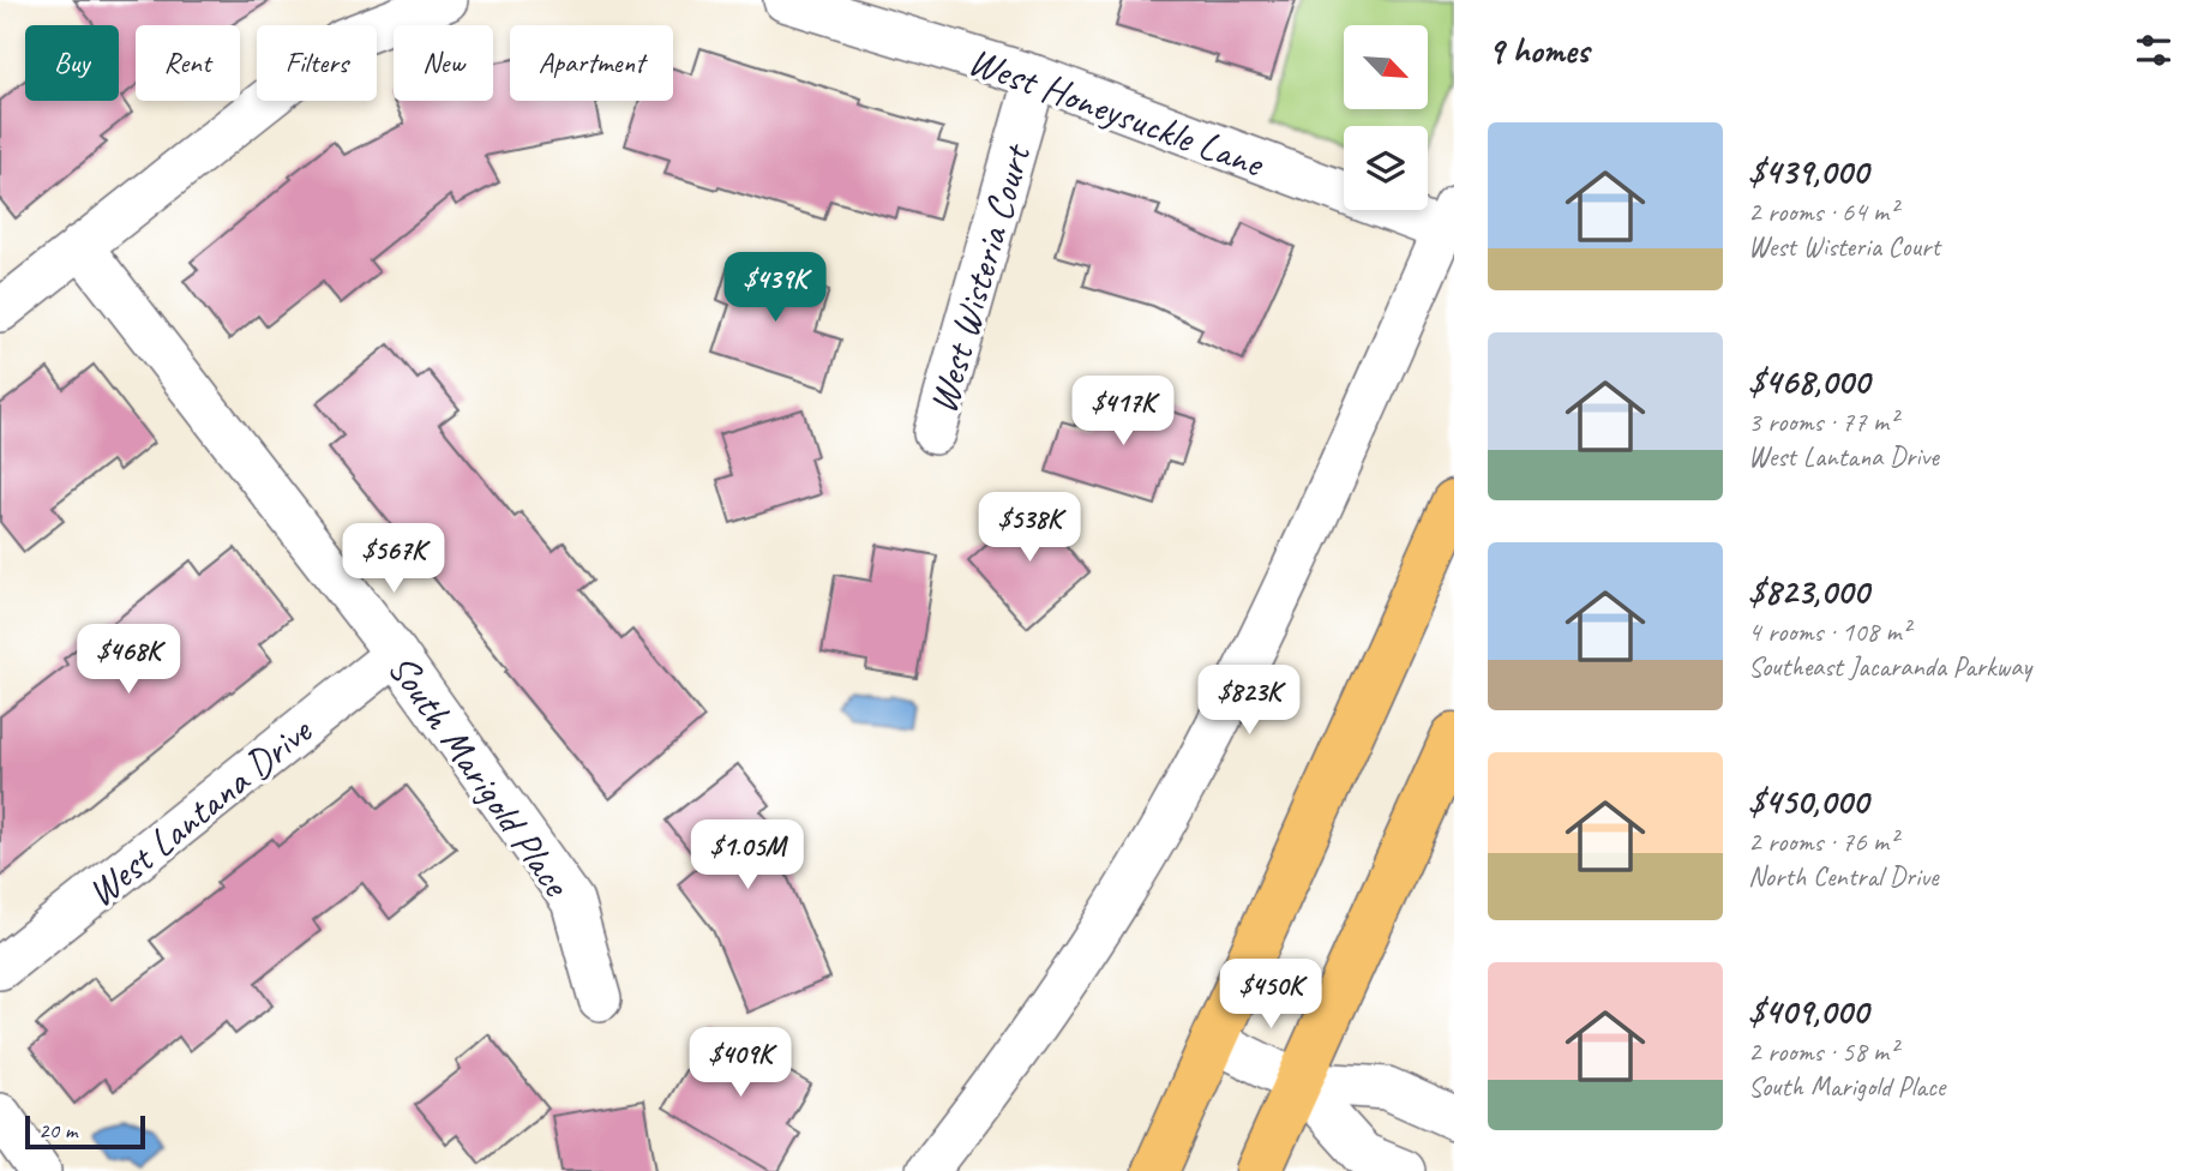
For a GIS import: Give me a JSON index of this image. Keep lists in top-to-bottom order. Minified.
{"streets":{"street":["West Honeysuckle Lane","West Wisteria Court","South Marigold Place","West Lantana Drive"]},"crossings":[["West Honeysuckle Lane","West Wisteria Court"],["South Marigold Place","West Lantana Drive"]],"scale_bar":"20 m","north":"bottom right","page":{"heading":"9 homes","chip":["Buy","Rent","Filters","New","Apartment"],"list":[{"name":"$439,000","note":"2 rooms · 64 m² · West Wisteria Court"},{"name":"$468,000","note":"3 rooms · 77 m² · West Lantana Drive"},{"name":"$823,000","note":"4 rooms · 108 m² · Southeast Jacaranda Parkway"},{"name":"$450,000","note":"2 rooms · 76 m² · North Central Drive"},{"name":"$409,000","note":"2 rooms · 58 m² · South Marigold Place"}],"price":["$439K","$417K","$538K","$567K","$468K","$823K","$1.05M","$450K","$409K"],"scale":"20 m"}}
